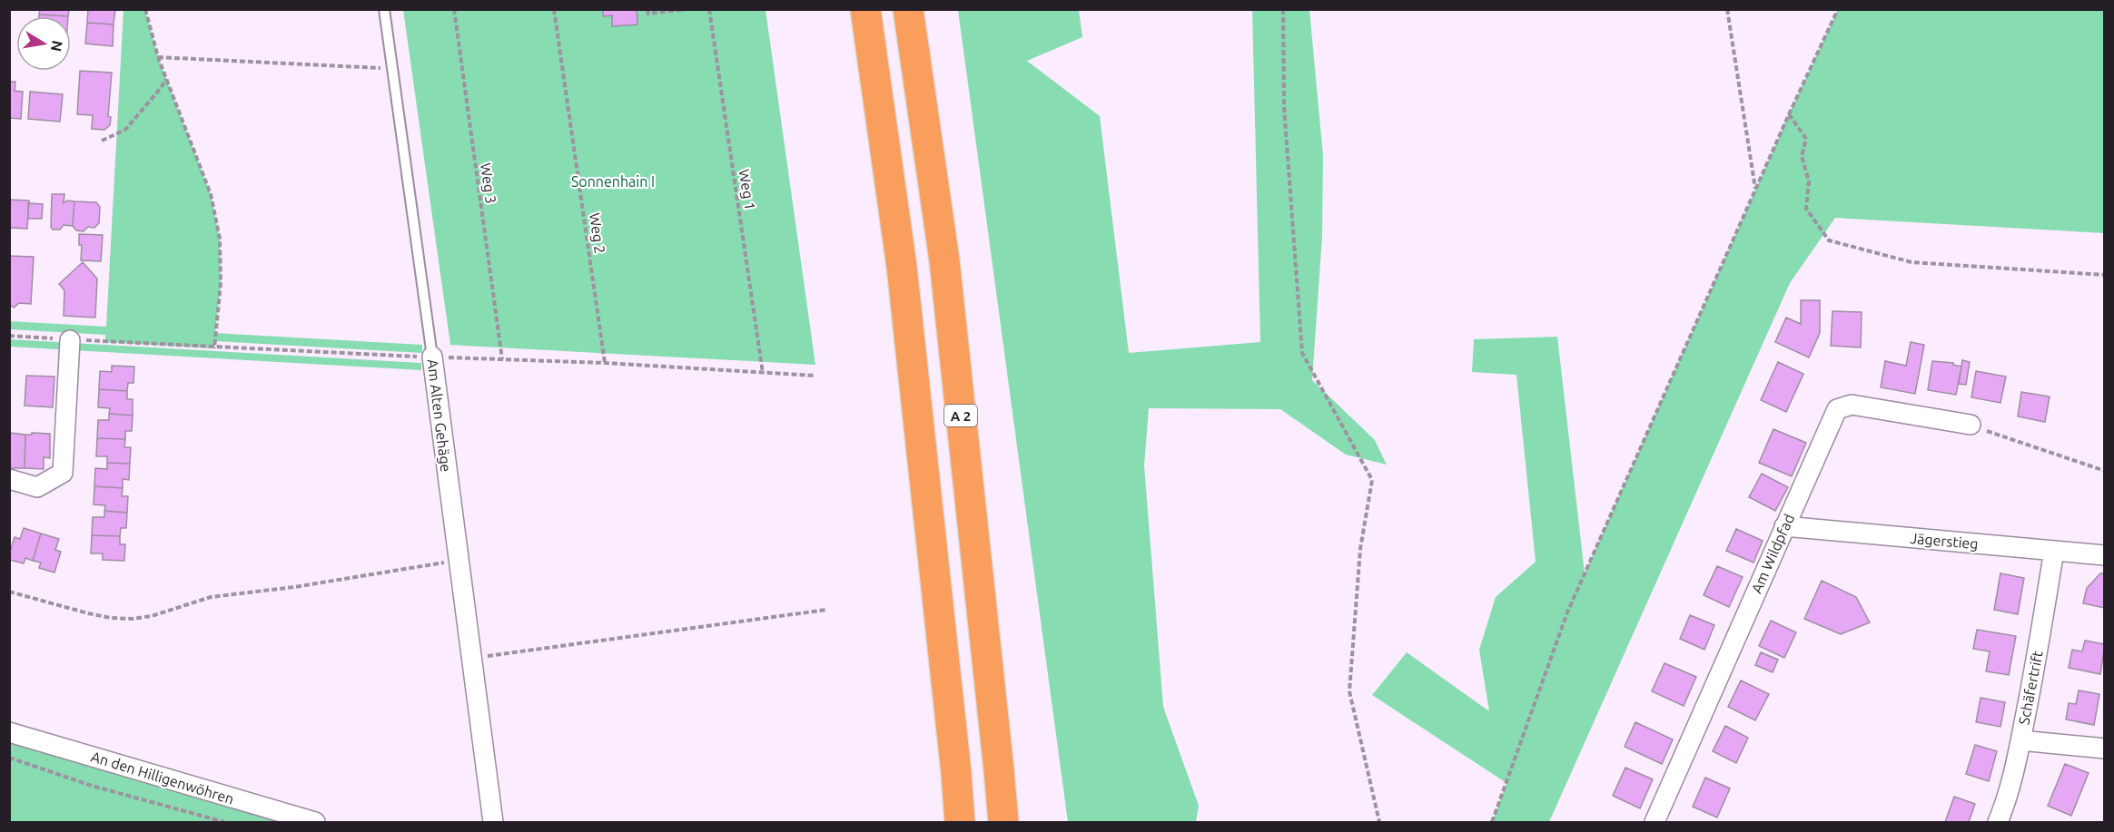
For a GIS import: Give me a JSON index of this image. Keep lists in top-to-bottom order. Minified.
{"streets":{"highway":["A 2"],"street":["Am Alten Gehäge","Jägerstieg","Am Wildpfad","Schäfertrift","An den Hilligenwöhren"],"path":["Weg 3","Weg 1","Weg 2"]},"crossings":[["Jägerstieg","Am Wildpfad"],["Jägerstieg","Schäfertrift"]],"parks":["Sonnenhain I"],"north":"right"}
